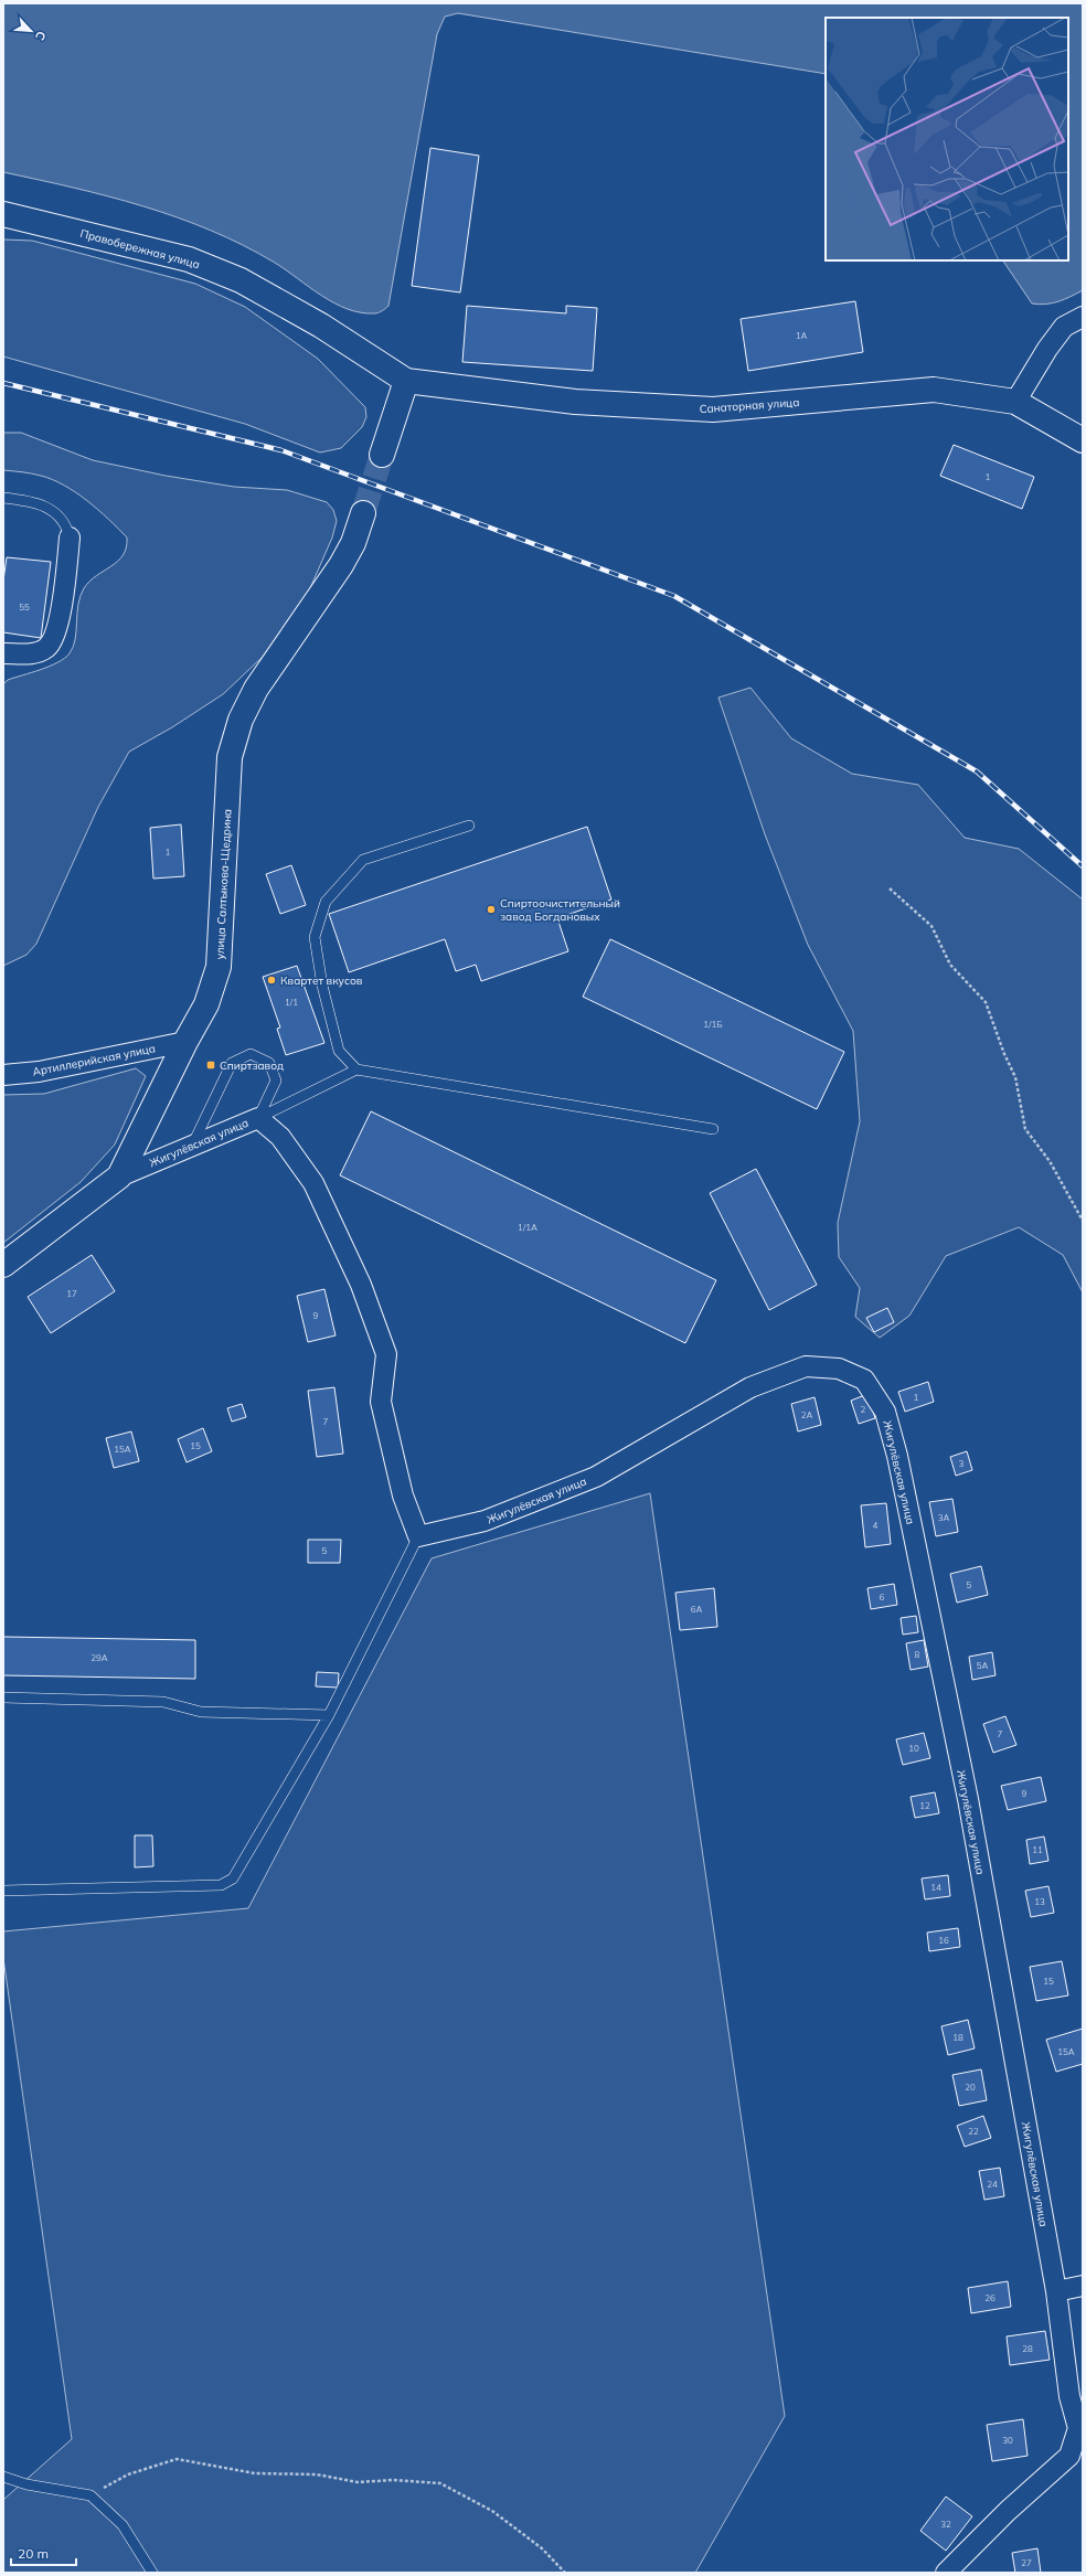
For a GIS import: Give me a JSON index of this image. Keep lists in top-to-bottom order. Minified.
{"streets":{"main road":["Правобережная улица","Санаторная улица","улица Салтыкова-Щедрина"],"street":["Артиллерийская улица","Жигулёвская улица"]},"crossings":[["Правобережная улица","Санаторная улица"],["улица Салтыкова-Щедрина","Артиллерийская улица"],["улица Салтыкова-Щедрина","Жигулёвская улица"]],"places":{"other":["Спиртоочистительный завод Богдановых","Квартет вкусов"],"transit":["Спиртзавод"]},"house_numbers":["1А","1","55","1","1/1","1/1Б","1/1А","17","9","1","2","2А","7","15","15А","3","3А","4","5","5","6","6А","8","29А","5А","7","10","9","12","11","14","13","16","15","18","15А","20","22","24","26","28","30","32","27"],"scale_bar":"20 m","north":"bottom right"}
